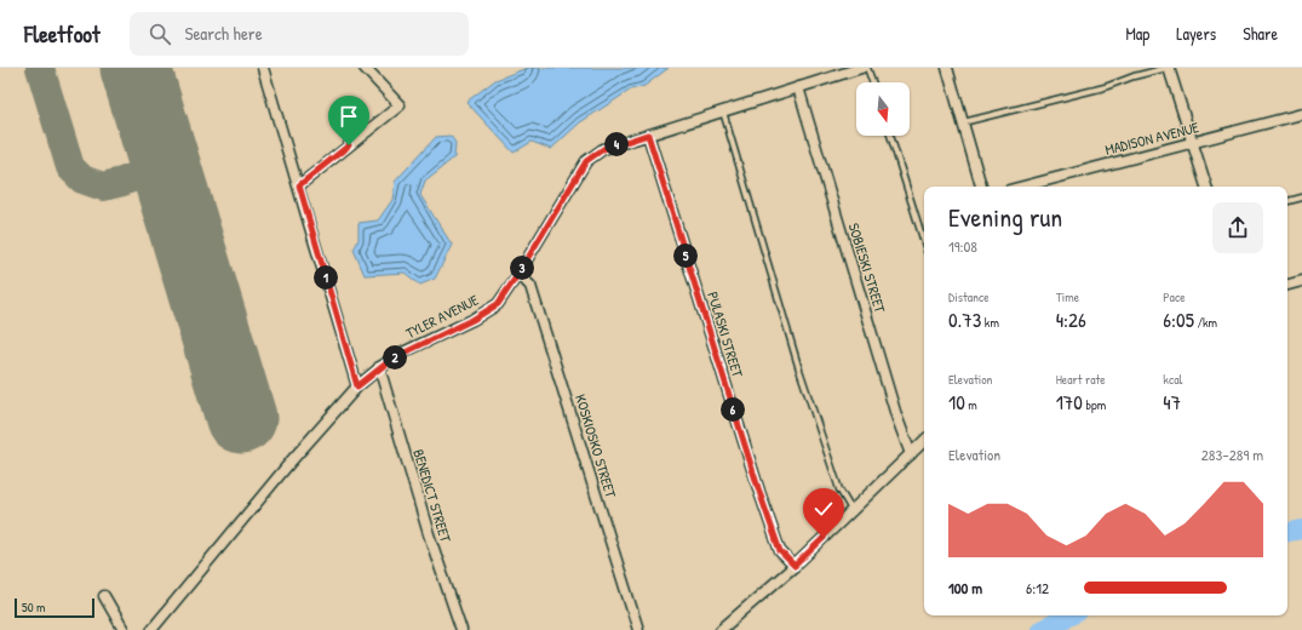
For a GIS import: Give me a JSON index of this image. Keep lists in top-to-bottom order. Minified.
{"streets":{"street":["MADISON AVENUE","SOBIESKI STREET","TYLER AVENUE","PULASKI STREET","KOSKIOSKO STREET","BENEDICT STREET"]},"crossings":[["SOBIESKI STREET","TYLER AVENUE"],["TYLER AVENUE","PULASKI STREET"],["TYLER AVENUE","KOSKIOSKO STREET"],["TYLER AVENUE","BENEDICT STREET"]],"scale_bar":"50 m","north":"bottom","page":{"header":"Fleetfoot","search":"Search here","nav":["Map","Layers","Share"],"pins":["4","5","3","1","2","6"],"heading":["Evening run","19:08"],"stats":[["Distance","0.73 km"],["Time","4:26"],["Pace","6:05 /km"],["Elevation","10 m"],["Heart rate","170 bpm"],["kcal","47"]],"chart":["Elevation","283–289 m"],"list":[{"name":"100 m","note":"6:12"}],"scale":"50 m"}}
